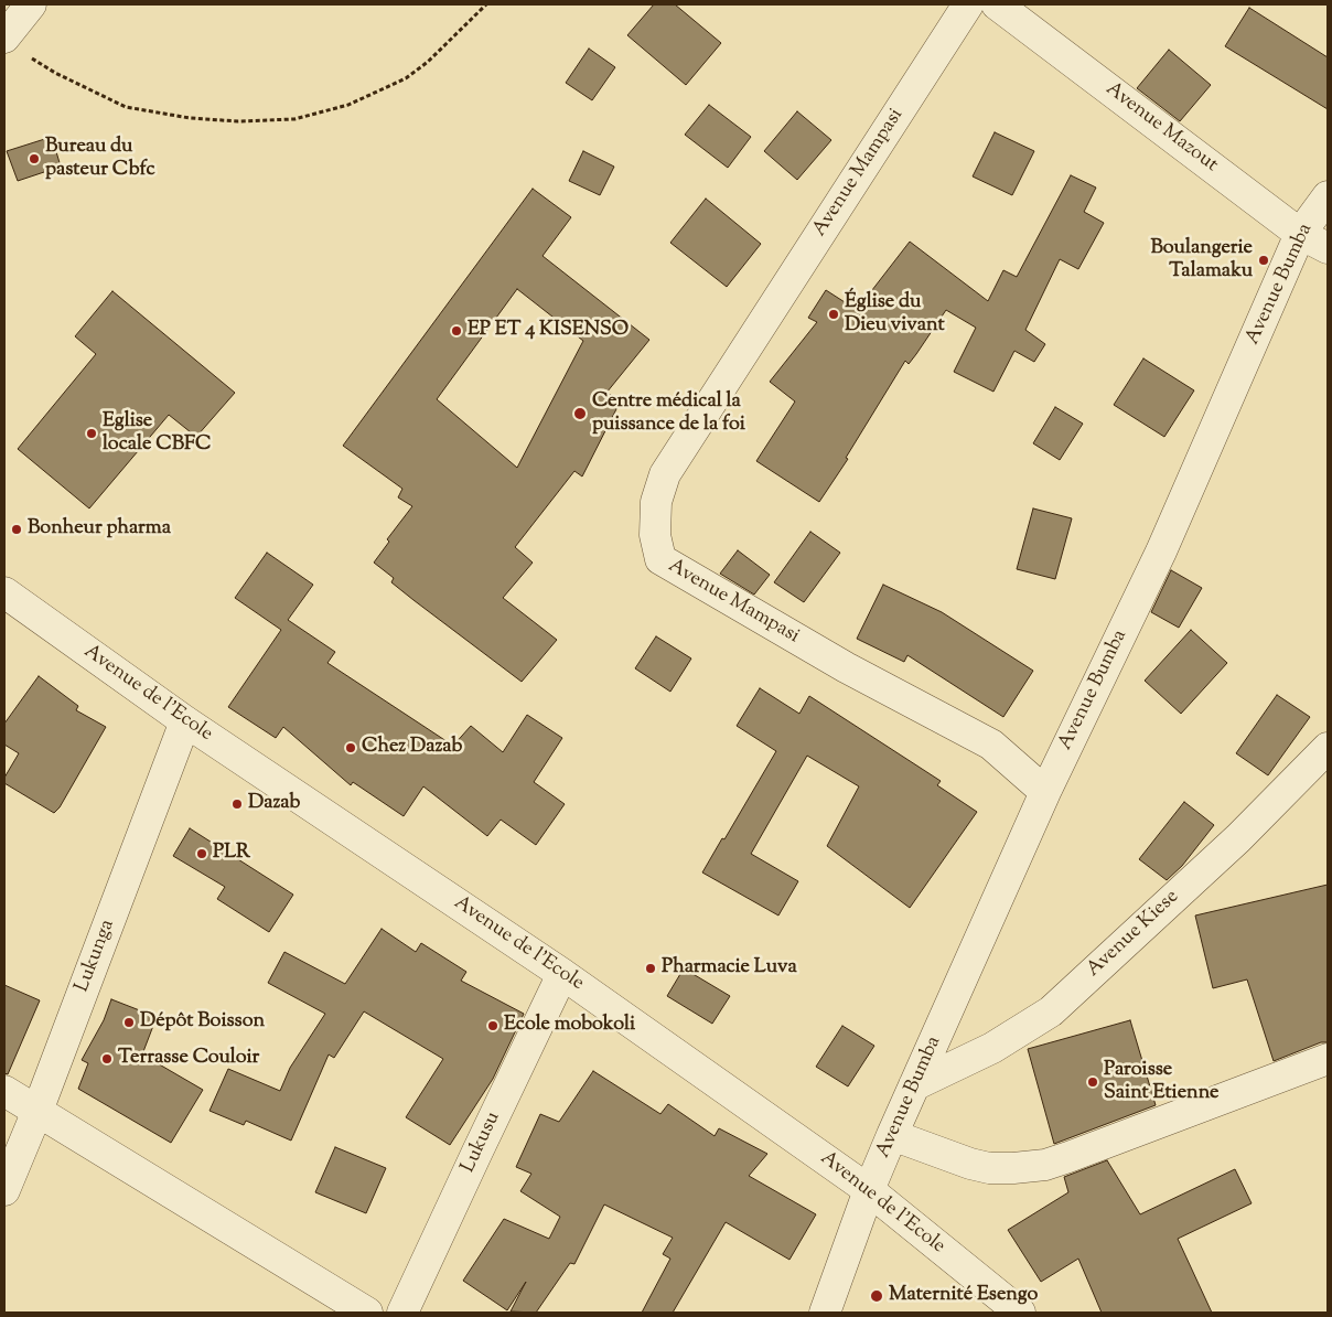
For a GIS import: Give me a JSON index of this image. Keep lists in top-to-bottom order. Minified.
{"streets":{"street":["Avenue Mazout","Avenue Mampasi","Avenue Bumba","Avenue de l'Ecole","Avenue Kiese","Lukunga","Lukusu"]},"crossings":[["Avenue Mazout","Avenue Bumba"],["Avenue Mampasi","Avenue Bumba"],["Avenue Bumba","Avenue de l'Ecole"],["Avenue Bumba","Avenue Kiese"],["Avenue de l'Ecole","Lukunga"],["Avenue de l'Ecole","Lukusu"]],"places":["Bureau du pasteur Cbfc","Boulangerie Talamaku","Église du Dieu vivant","EP ET 4 KISENSO","Centre médical la puissance de la foi","Eglise locale CBFC","Bonheur pharma","Chez Dazab","Dazab","PLR","Pharmacie Luva","Dépôt Boisson","Ecole mobokoli","Terrasse Couloir","Paroisse Saint Etienne","Maternité Esengo"]}
